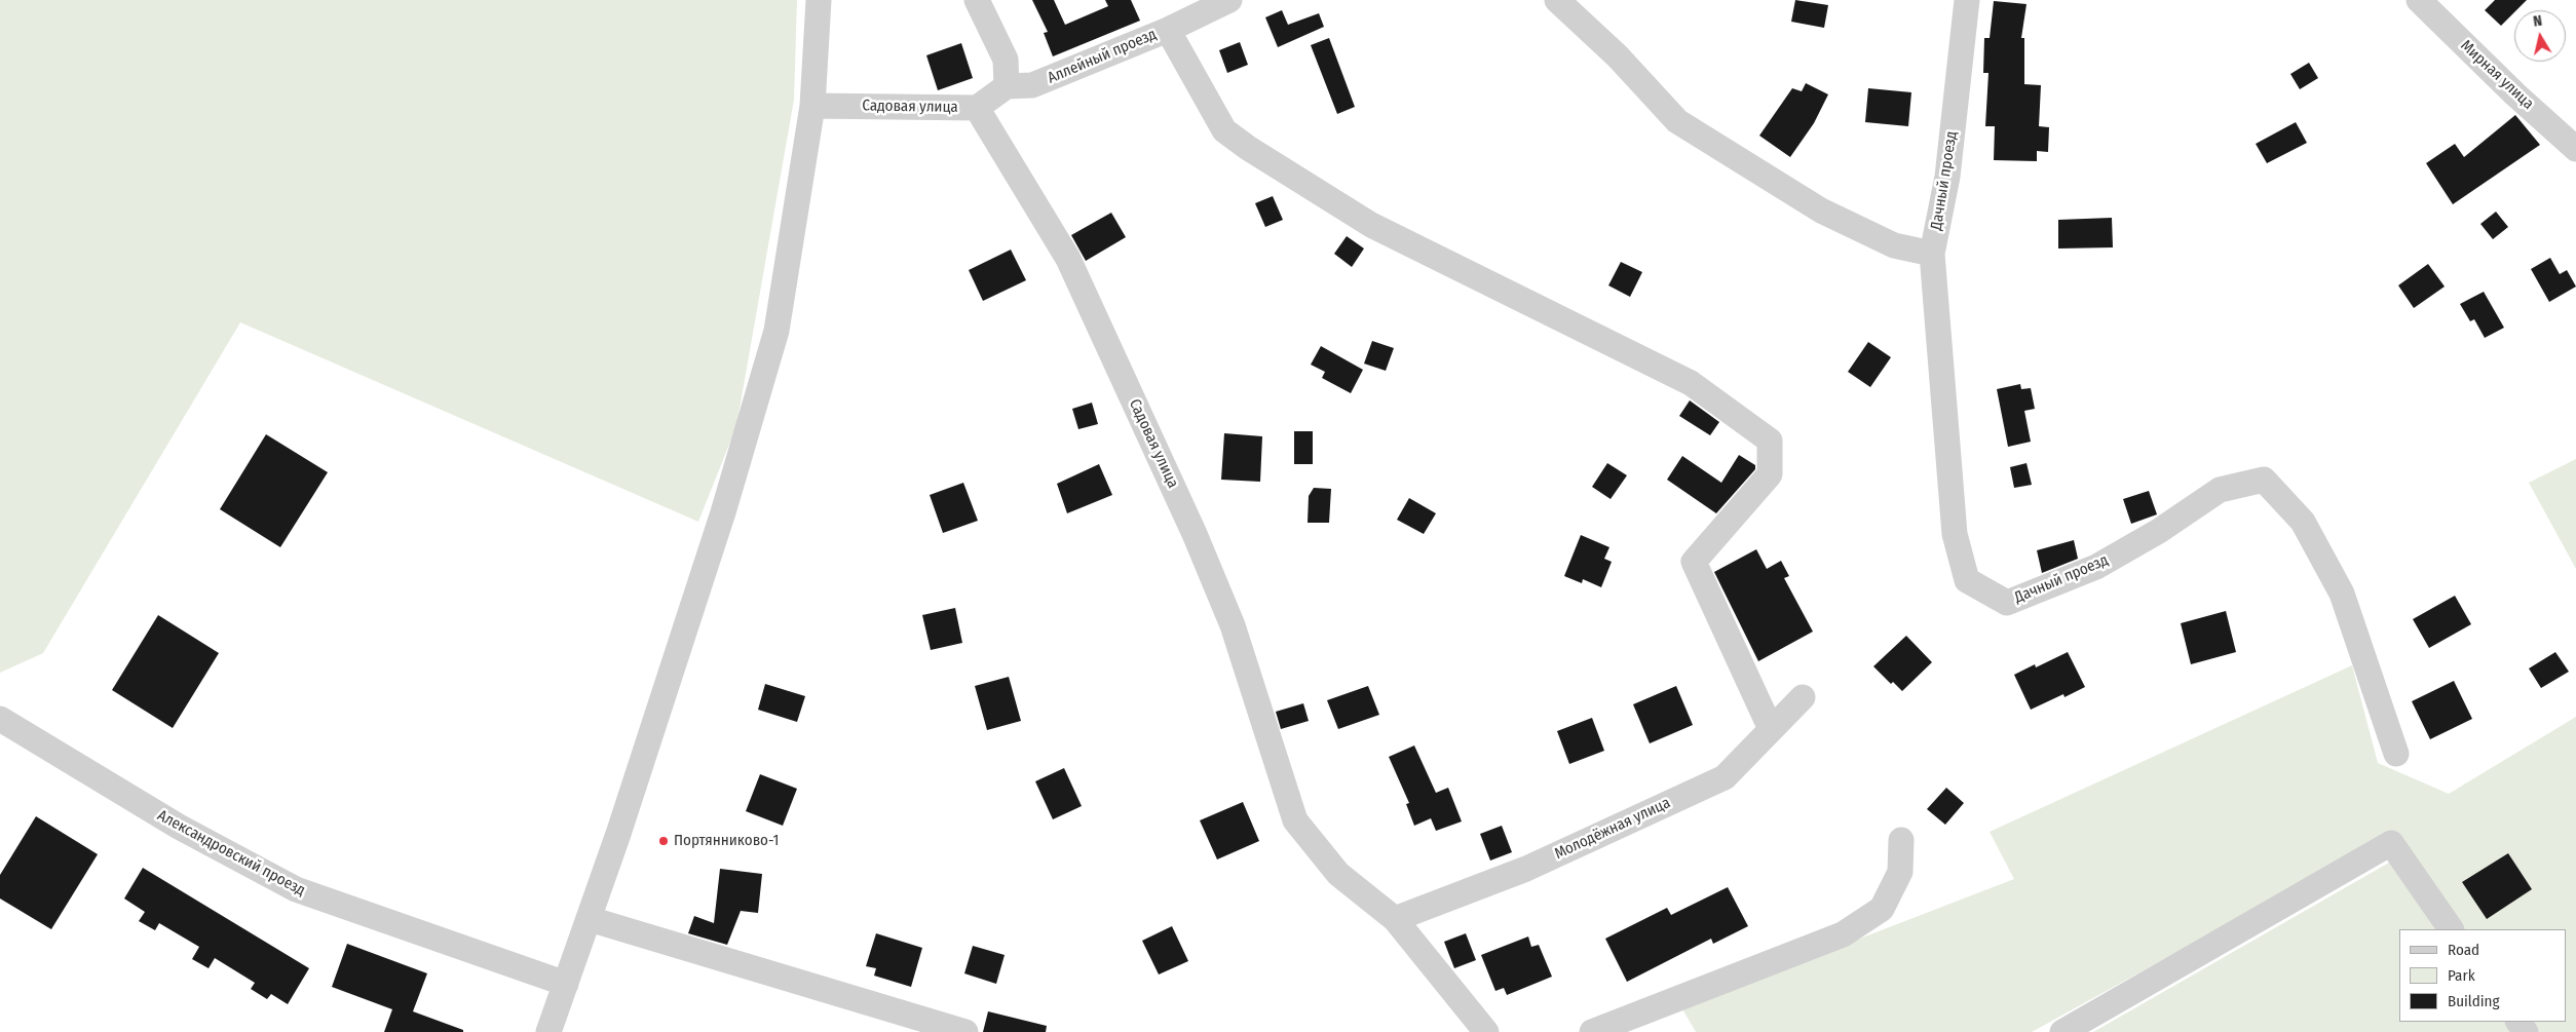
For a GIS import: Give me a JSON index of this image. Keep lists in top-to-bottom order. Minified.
{"streets":{"street":["Аллейный проезд","Мирная улица","Садовая улица","Дачный проезд","Молодёжная улица","Александровский проезд"]},"crossings":[["Садовая улица","Молодёжная улица"]],"places":["Портянниково-1"],"legend":["Road","Park","Building"],"north":"top"}
